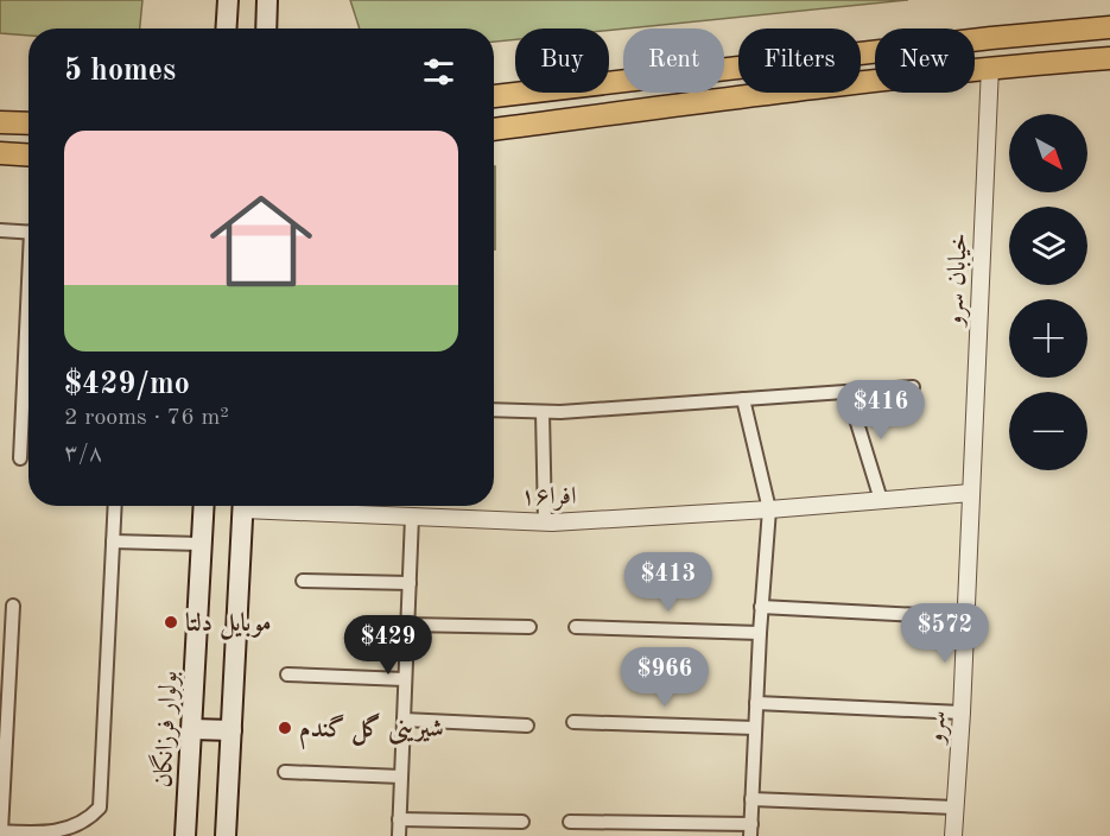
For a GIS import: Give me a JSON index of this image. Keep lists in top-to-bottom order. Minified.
{"streets":{"main road":["بولوار فرزانگان"],"street":["خیابان سرو","۱۶افرا","سرو"]},"crossings":[["خیابان سرو","۱۶افرا"],["خیابان سرو","سرو"],["۱۶افرا","سرو"]],"places":["موبایل دلتا","شیرینی گل گندم"],"north":"bottom right","page":{"chip":["Buy","Rent","Filters","New"],"heading":"5 homes","map_buttons":["+","−"],"list":[{"name":"$429/mo","note":"2 rooms · 76 m² · ۳/۸"}],"price":["$416","$413","$572","$429","$966"]}}
